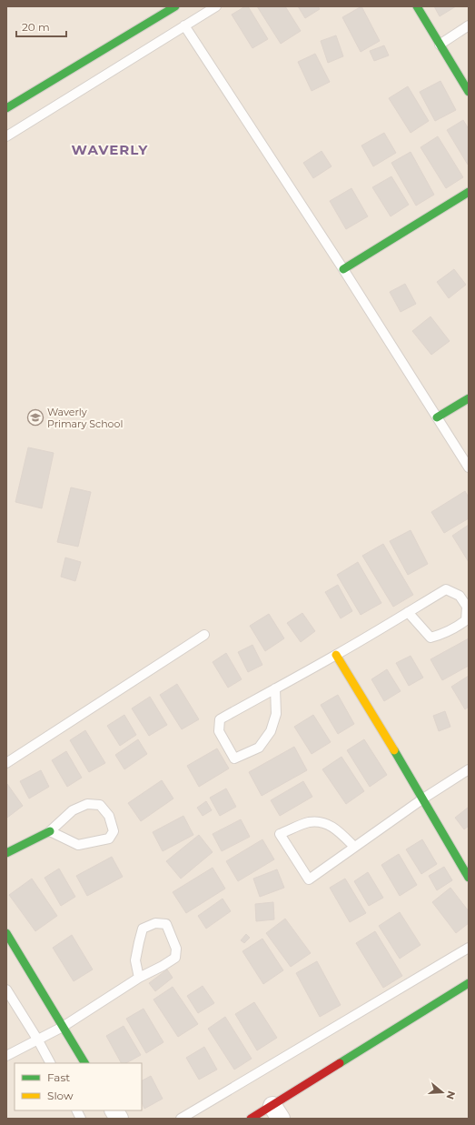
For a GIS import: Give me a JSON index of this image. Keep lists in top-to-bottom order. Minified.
{"districts":["WAVERLY"],"places":{"school or university":["Waverly Primary School"]},"legend":["Fast","Slow"],"scale_bar":"20 m","north":"right"}
